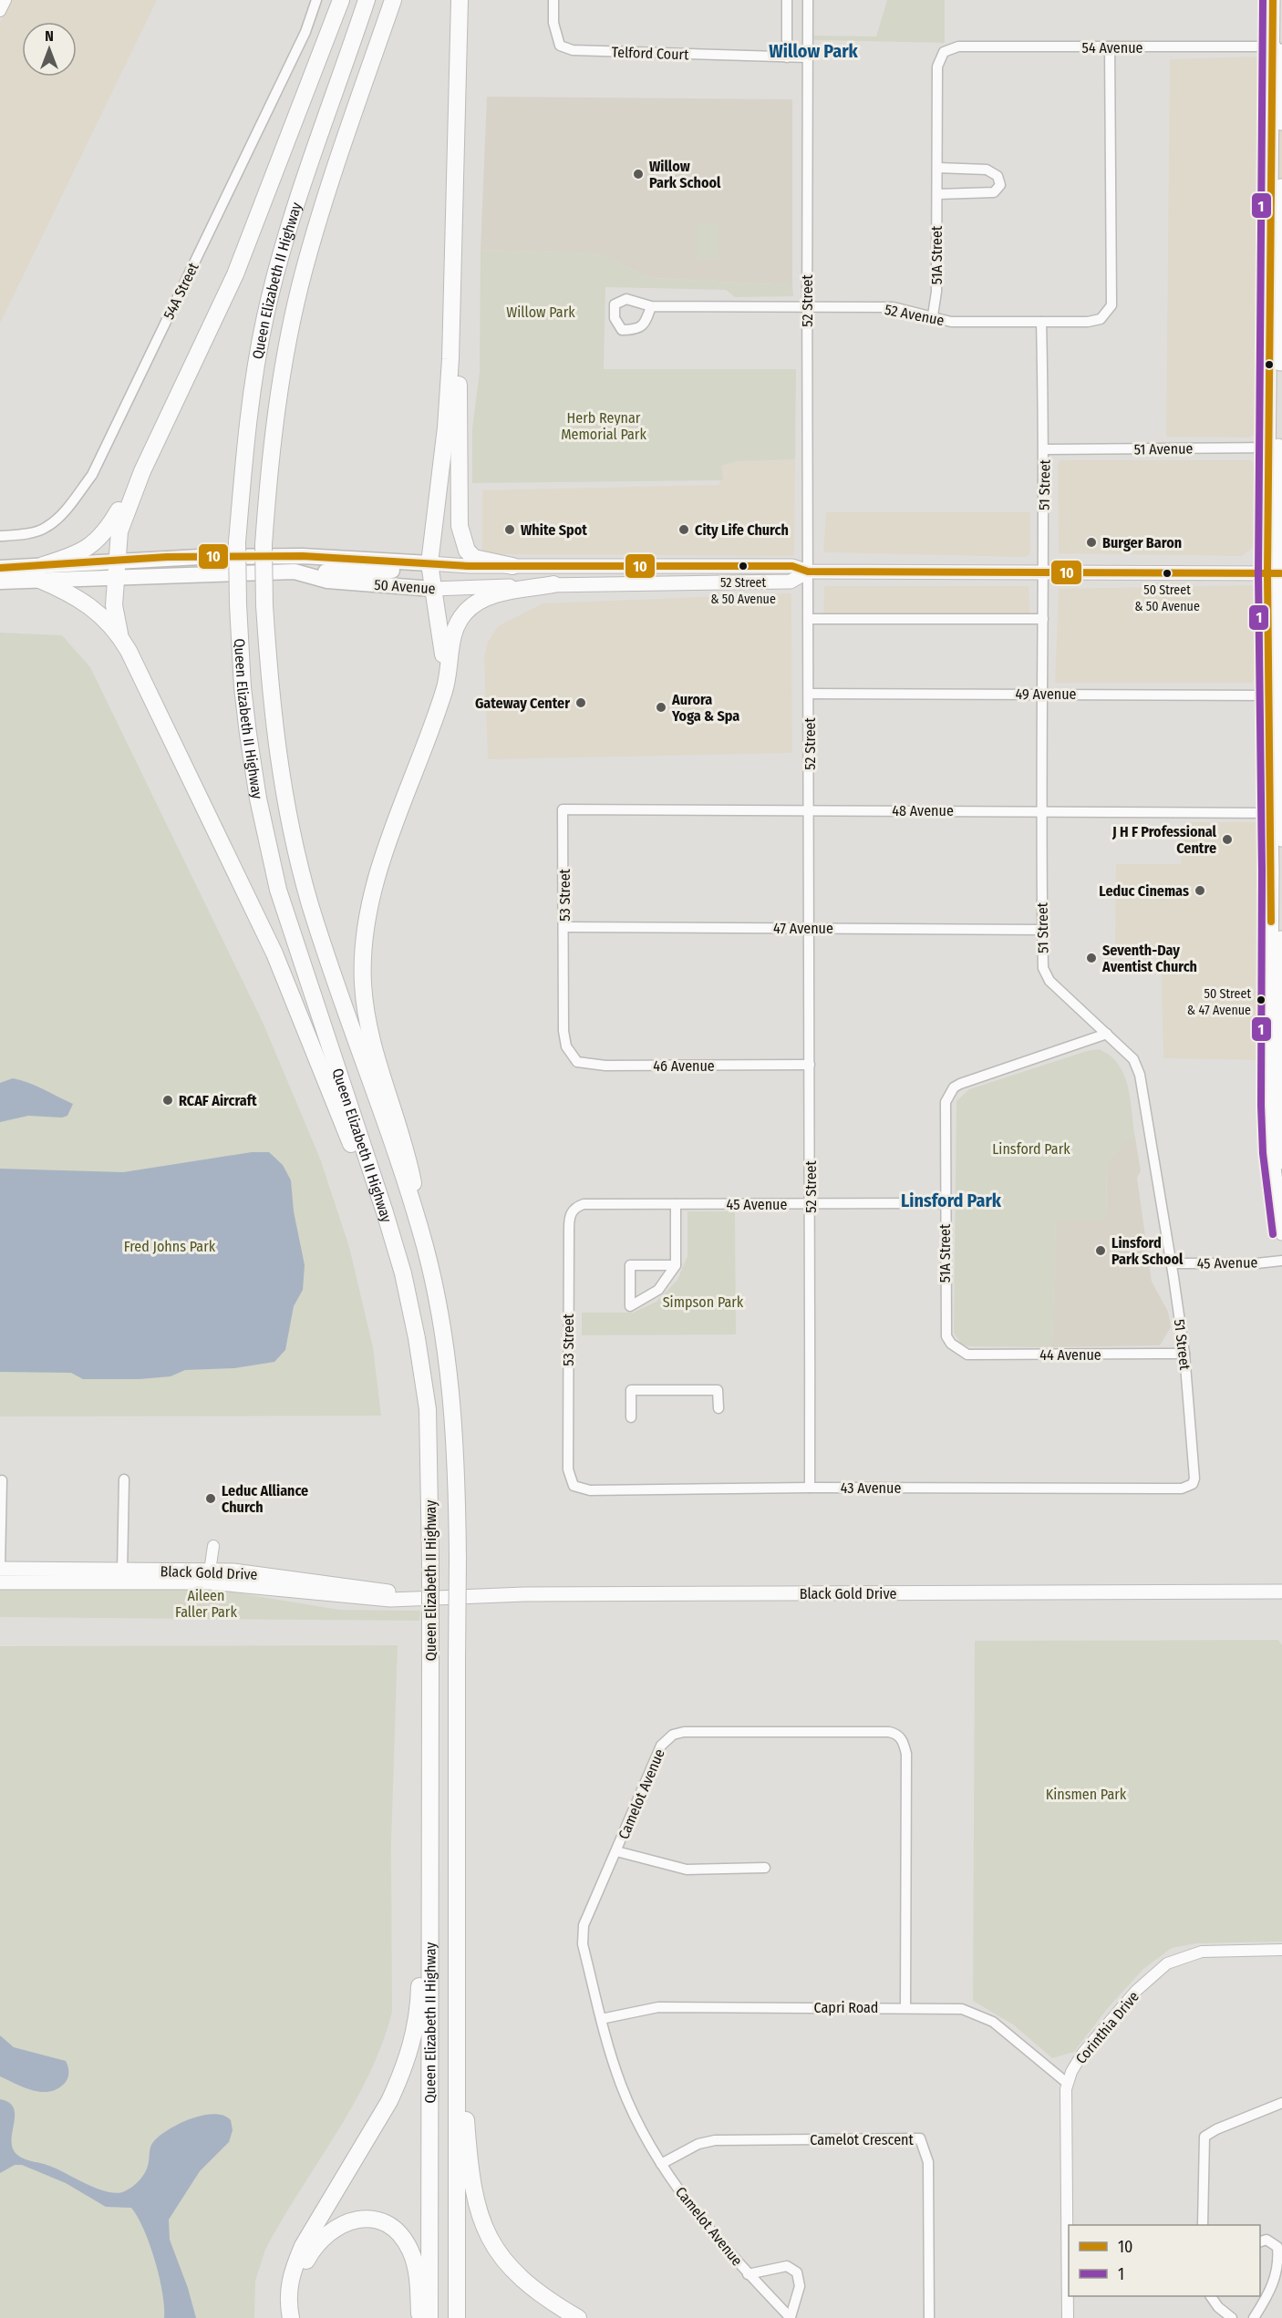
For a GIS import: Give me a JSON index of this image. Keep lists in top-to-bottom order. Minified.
{"streets":{"highway":["Queen Elizabeth II Highway"],"main road":["50 Avenue","Black Gold Drive"],"street":["54 Avenue","Telford Court","51A Street","54A Street","52 Street","52 Avenue","51 Avenue","51 Street","49 Avenue","48 Avenue","53 Street","47 Avenue","46 Avenue","45 Avenue","44 Avenue","43 Avenue","Camelot Avenue","Capri Road","Corinthia Drive","Camelot Crescent"]},"crossings":[["54 Avenue","51A Street"],["54 Avenue","52 Avenue"],["Telford Court","52 Street"],["51A Street","52 Avenue"],["51A Street","51 Street"],["51A Street","45 Avenue"],["51A Street","44 Avenue"],["52 Street","52 Avenue"],["52 Street","50 Avenue"],["52 Street","49 Avenue"],["52 Street","48 Avenue"],["52 Street","47 Avenue"],["52 Street","46 Avenue"],["52 Street","45 Avenue"],["52 Street","43 Avenue"],["52 Avenue","51 Street"],["51 Avenue","51 Street"],["51 Street","50 Avenue"],["51 Street","49 Avenue"],["51 Street","48 Avenue"],["51 Street","47 Avenue"],["51 Street","45 Avenue"],["51 Street","44 Avenue"],["51 Street","43 Avenue"],["48 Avenue","53 Street"],["53 Street","47 Avenue"],["53 Street","46 Avenue"],["53 Street","45 Avenue"],["53 Street","43 Avenue"],["Camelot Avenue","Capri Road"],["Camelot Avenue","Camelot Crescent"],["Capri Road","Corinthia Drive"]],"districts":["Willow Park","Linsford Park"],"parks":["Willow Park","Herb Reynar Memorial Park","Linsford Park","Fred Johns Park","Simpson Park","Aileen Faller Park","Kinsmen Park"],"places":["Willow Park School","White Spot","City Life Church","Burger Baron","52 Street & 50 Avenue","50 Street & 50 Avenue","Gateway Center","Aurora Yoga & Spa","J H F Professional Centre","Leduc Cinemas","Seventh-Day Aventist Church","50 Street & 47 Avenue","RCAF Aircraft","Linsford Park School","Leduc Alliance Church"],"lines":["transit line 10","transit line 1"],"legend":["10","1"],"north":"top"}
